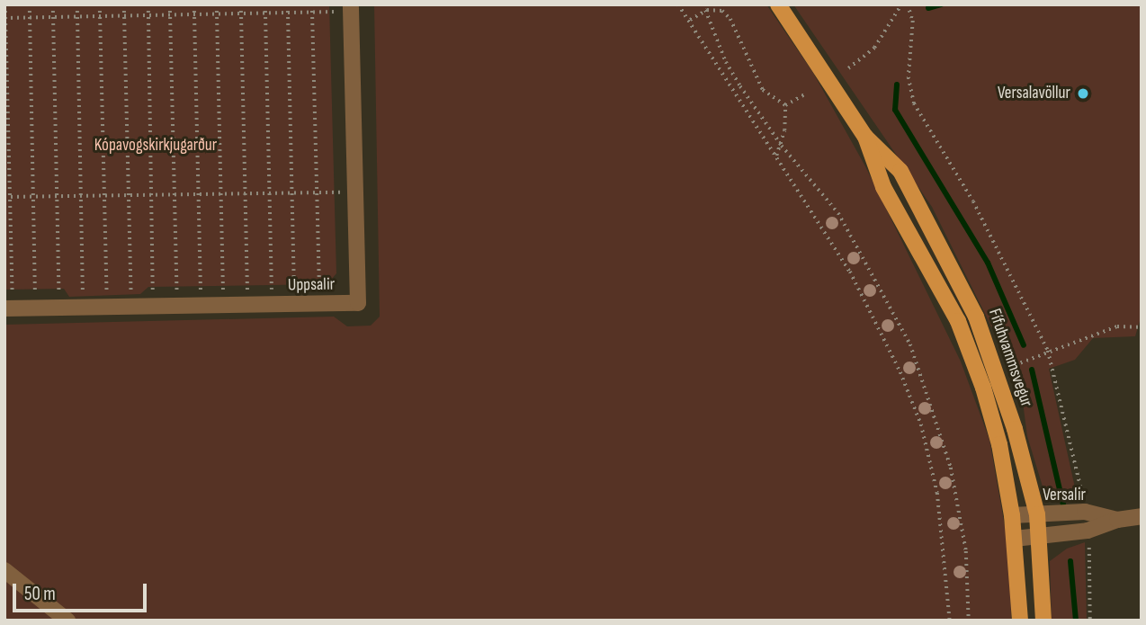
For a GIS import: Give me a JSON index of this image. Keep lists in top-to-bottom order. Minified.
{"streets":{"main road":["Fífuhvammsvegur"],"street":["Uppsalir","Versalir"]},"crossings":[["Fífuhvammsvegur","Versalir"]],"parks":["Kópavogskirkjugarður"],"places":["Versalavöllur"],"scale_bar":"50 m"}
